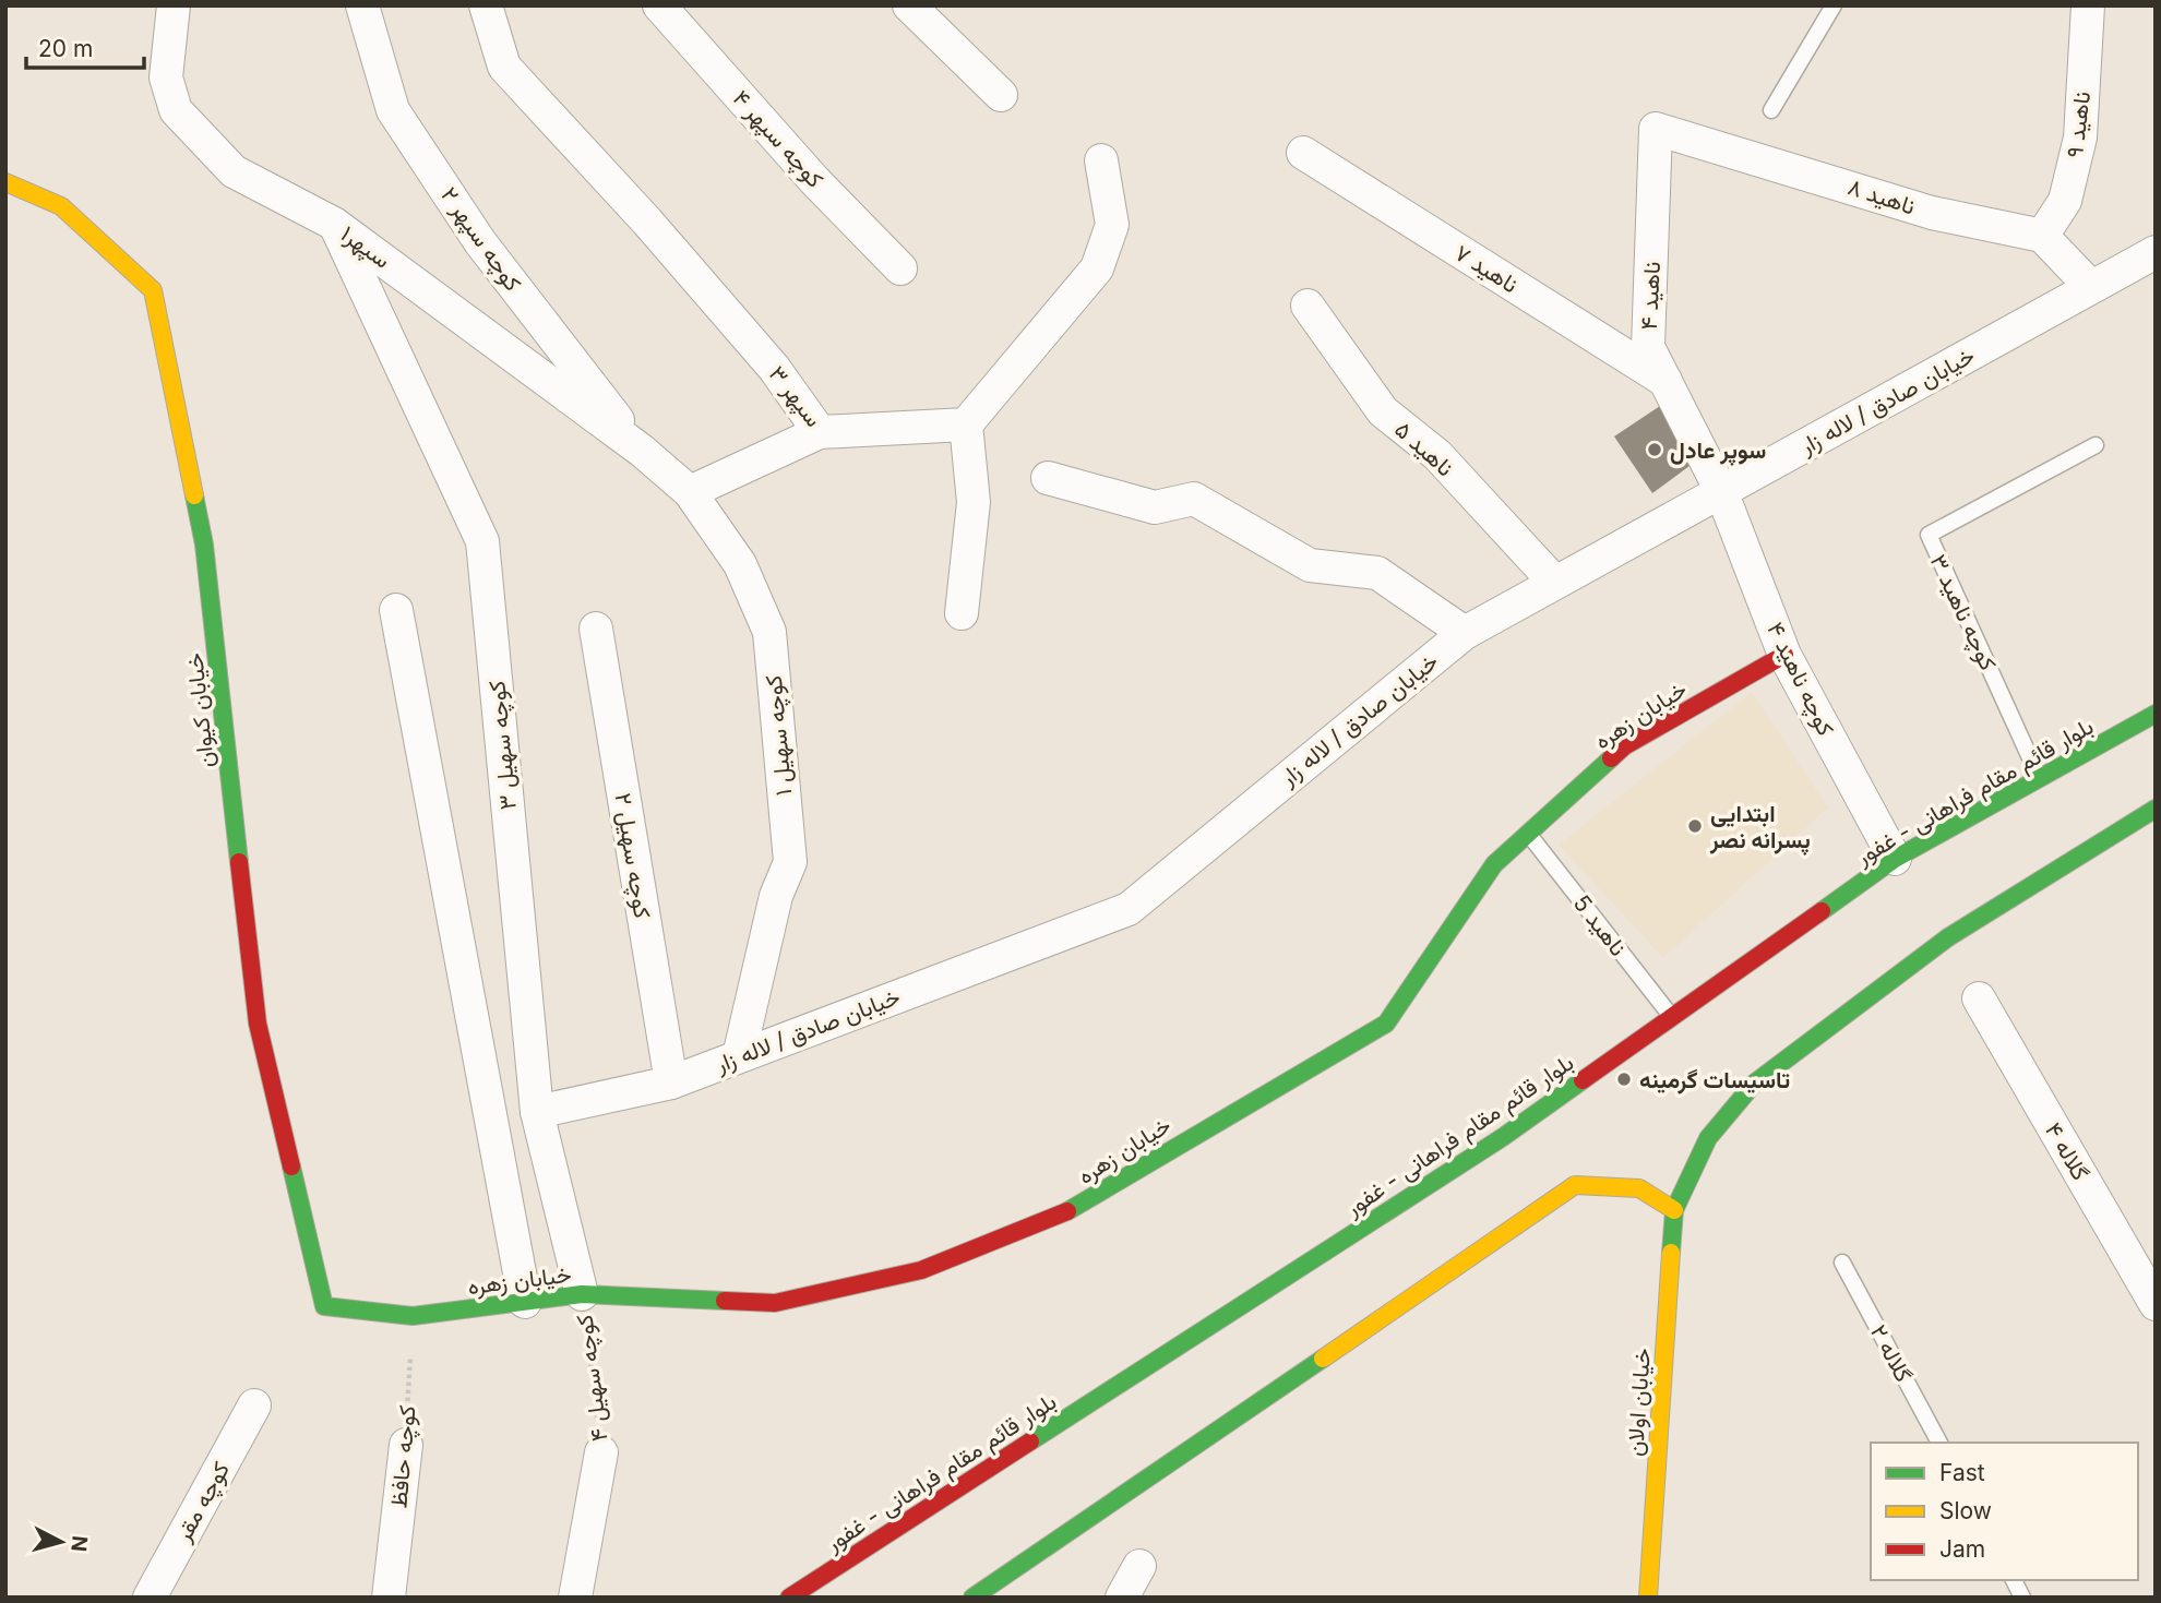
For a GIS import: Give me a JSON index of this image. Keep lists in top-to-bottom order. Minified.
{"streets":{"street":["ناهید ۹","کوچه سپهر ۴","ناهید ۸","کوچه سپهر ۲","سپهر۱","ناهید ۷","ناهید ۴","سپهر ۳","خیابان صادق / لاله زار","ناهید ۵","کوچه ناهید ۴","خیابان کیوان","خیابان زهره","کوچه سهیل ۱","کوچه سهیل ۳","بلوار قائم مقام فراهانی - غفور","کوچه سهیل ۲","گلاله ۴","کوچه سهیل ۴","خیابان اولان","کوچه حافظ","کوچه مقر"],"lane":["کوچه ناهید ۳","ناهید 5","گلاله ۲"]},"crossings":[["ناهید ۹","ناهید ۸"],["ناهید ۸","ناهید ۴"],["کوچه سپهر ۲","سپهر۱"],["کوچه سپهر ۲","کوچه سهیل ۱"],["سپهر۱","کوچه سهیل ۱"],["سپهر۱","کوچه سهیل ۳"],["ناهید ۷","ناهید ۴"],["ناهید ۴","خیابان صادق / لاله زار"],["ناهید ۴","کوچه ناهید ۴"],["خیابان صادق / لاله زار","ناهید ۵"],["خیابان صادق / لاله زار","کوچه ناهید ۴"],["خیابان صادق / لاله زار","کوچه سهیل ۱"],["خیابان صادق / لاله زار","کوچه سهیل ۳"],["خیابان صادق / لاله زار","کوچه سهیل ۲"],["کوچه ناهید ۳","بلوار قائم مقام فراهانی - غفور"],["کوچه ناهید ۴","خیابان زهره"],["کوچه ناهید ۴","بلوار قائم مقام فراهانی - غفور"],["خیابان کیوان","خیابان زهره"],["خیابان زهره","کوچه سهیل ۳"],["خیابان زهره","ناهید 5"],["خیابان زهره","کوچه سهیل ۴"],["خیابان زهره","کوچه حافظ"],["کوچه سهیل ۳","کوچه سهیل ۴"],["بلوار قائم مقام فراهانی - غفور","ناهید 5"]],"places":["سوپر عادل","ابتدایی پسرانه نصر","تاسیسات گرمینه"],"legend":["Fast","Slow","Jam"],"scale_bar":"20 m","north":"right"}
